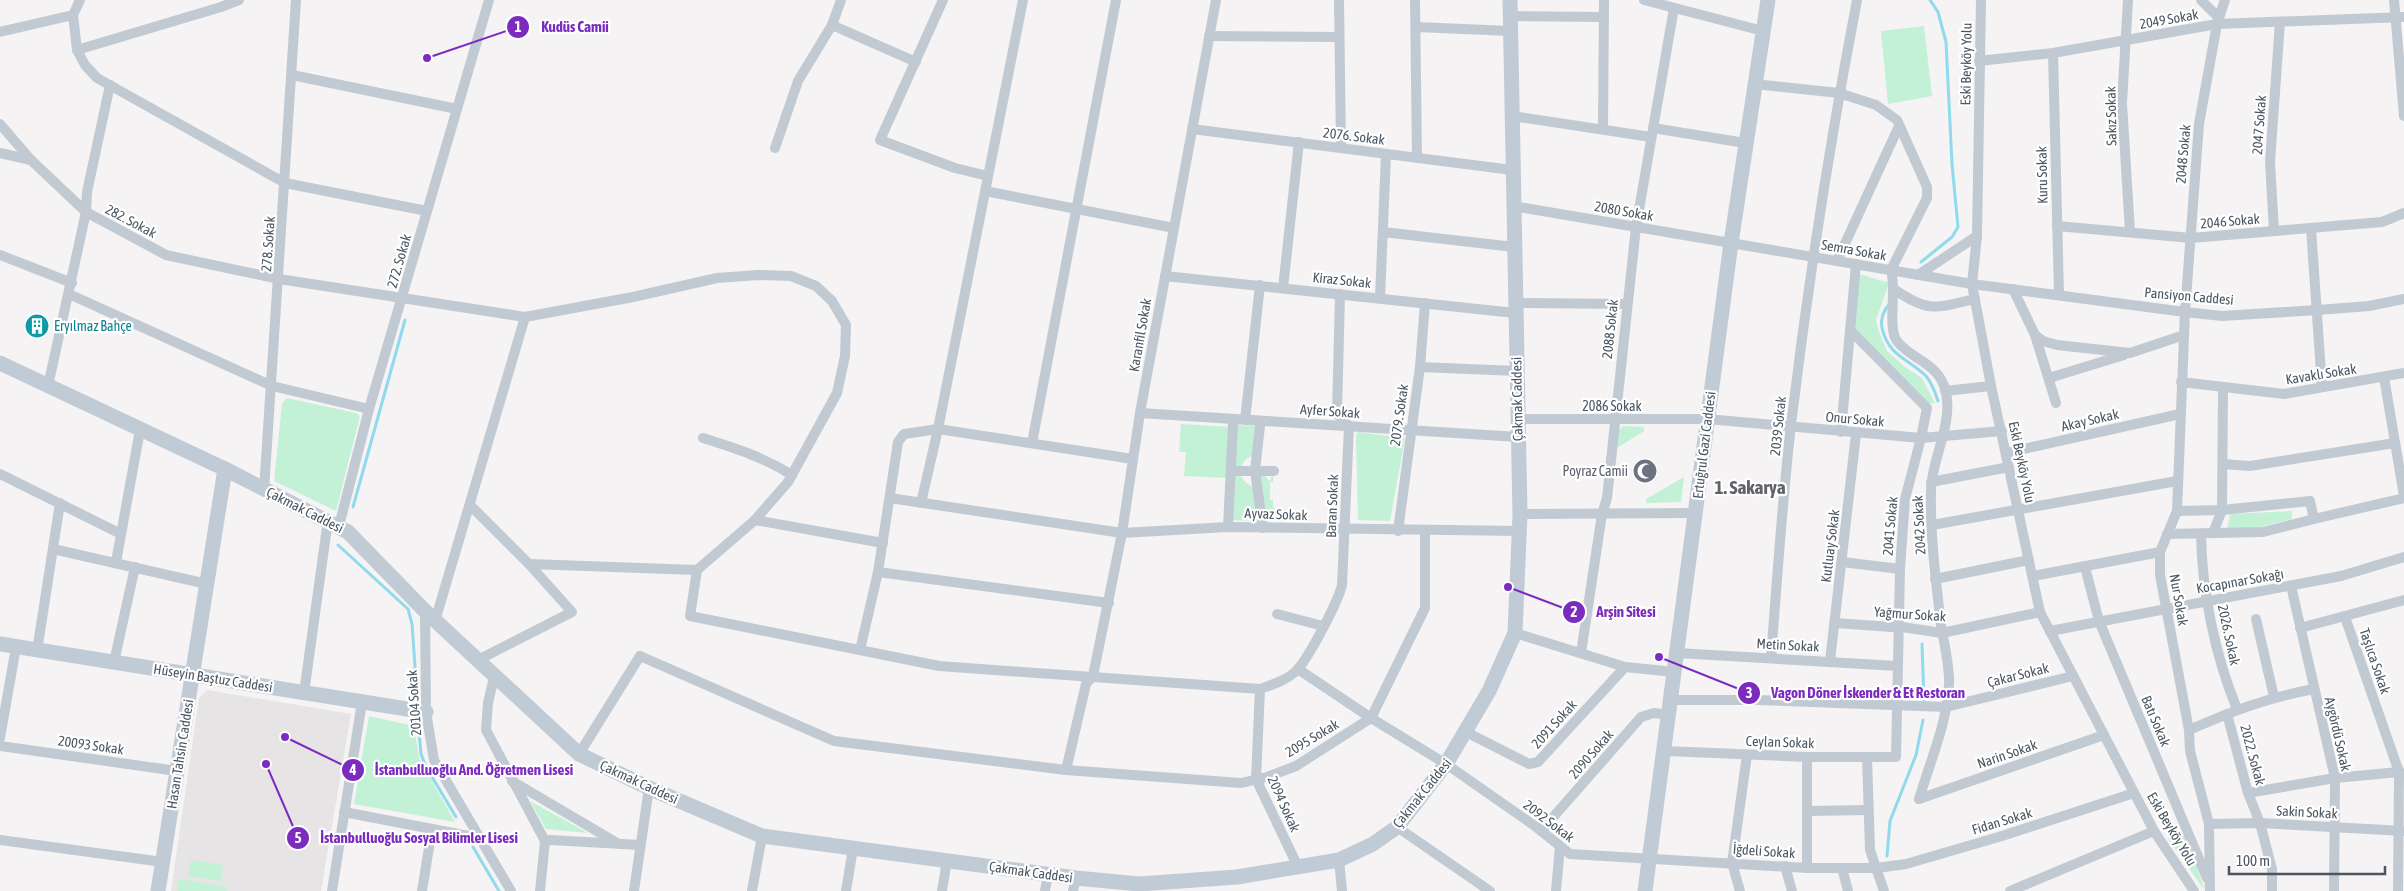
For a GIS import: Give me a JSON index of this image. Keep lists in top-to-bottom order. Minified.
{"streets":{"main road":["Çakmak Caddesi","Ertuğrul Gazi Caddesi","Hüseyin Baştuz Caddesi","Hasan Tahsin Caddesi"],"street":["2049 Sokak","Eski Beyköy Yolu","Sakız Sokak","2047 Sokak","2076. Sokak","2048 Sokak","Kuru Sokak","2080 Sokak","282. Sokak","2046 Sokak","278. Sokak","Semra Sokak","272. Sokak","Kiraz Sokak","Pansiyon Caddesi","2088 Sokak","Karanfil Sokak","Kavaklı Sokak","2086 Sokak","Ayfer Sokak","2079. Sokak","Onur Sokak","Akay Sokak","2039 Sokak","Baran Sokak","Ayvaz Sokak","2042 Sokak","2041 Sokak","Kutluay Sokak","Kocapınar Sokağı","Nur Sokak","Yağmur Sokak","2026. Sokak","Metin Sokak","Taşlıca Sokak","Çakar Sokak","20104 Sokak","Batı Sokak","2091 Sokak","Aygördü Sokak","2095 Sokak","Ceylan Sokak","20093 Sokak","2090 Sokak","Narin Sokak","2022. Sokak","2094 Sokak","Sakin Sokak","2092 Sokak","Fidan Sokak","İğdeli Sokak"]},"crossings":[["2049 Sokak","Eski Beyköy Yolu"],["2049 Sokak","Sakız Sokak"],["2049 Sokak","2047 Sokak"],["2049 Sokak","2048 Sokak"],["2049 Sokak","Kuru Sokak"],["Eski Beyköy Yolu","Semra Sokak"],["Eski Beyköy Yolu","Pansiyon Caddesi"],["Eski Beyköy Yolu","Onur Sokak"],["Eski Beyköy Yolu","Akay Sokak"],["Eski Beyköy Yolu","Kocapınar Sokağı"],["Eski Beyköy Yolu","Yağmur Sokak"],["Eski Beyköy Yolu","Çakar Sokak"],["Eski Beyköy Yolu","Narin Sokak"],["Eski Beyköy Yolu","Fidan Sokak"],["Sakız Sokak","2046 Sokak"],["2047 Sokak","2046 Sokak"],["2076. Sokak","Karanfil Sokak"],["2076. Sokak","Çakmak Caddesi"],["2048 Sokak","2046 Sokak"],["2048 Sokak","Pansiyon Caddesi"],["2048 Sokak","Nur Sokak"],["Kuru Sokak","2046 Sokak"],["Kuru Sokak","Pansiyon Caddesi"],["2080 Sokak","Semra Sokak"],["2080 Sokak","2088 Sokak"],["2080 Sokak","Çakmak Caddesi"],["2080 Sokak","Ertuğrul Gazi Caddesi"],["282. Sokak","278. Sokak"],["282. Sokak","272. Sokak"],["282. Sokak","Çakmak Caddesi"],["282. Sokak","20104 Sokak"],["278. Sokak","Çakmak Caddesi"],["Semra Sokak","Pansiyon Caddesi"],["Semra Sokak","2039 Sokak"],["Semra Sokak","Ertuğrul Gazi Caddesi"],["Semra Sokak","2042 Sokak"],["272. Sokak","Çakmak Caddesi"],["272. Sokak","Hüseyin Baştuz Caddesi"],["Kiraz Sokak","2088 Sokak"],["Kiraz Sokak","Karanfil Sokak"],["Kiraz Sokak","Çakmak Caddesi"],["Kiraz Sokak","2079. Sokak"],["Pansiyon Caddesi","Nur Sokak"],["2088 Sokak","2086 Sokak"],["Karanfil Sokak","Ayfer Sokak"],["Karanfil Sokak","Ayvaz Sokak"],["Karanfil Sokak","2095 Sokak"],["Kavaklı Sokak","Nur Sokak"],["Çakmak Caddesi","2086 Sokak"],["Çakmak Caddesi","Ayfer Sokak"],["Çakmak Caddesi","Ayvaz Sokak"],["Çakmak Caddesi","20104 Sokak"],["Çakmak Caddesi","2091 Sokak"],["Çakmak Caddesi","2095 Sokak"],["Çakmak Caddesi","Hasan Tahsin Caddesi"],["Çakmak Caddesi","2094 Sokak"],["Çakmak Caddesi","2092 Sokak"],["2086 Sokak","Onur Sokak"],["2086 Sokak","Ertuğrul Gazi Caddesi"],["Ayfer Sokak","2079. Sokak"],["Ayfer Sokak","Baran Sokak"],["2079. Sokak","Ayvaz Sokak"],["Onur Sokak","2039 Sokak"],["Onur Sokak","Ertuğrul Gazi Caddesi"],["Onur Sokak","2042 Sokak"],["Onur Sokak","2041 Sokak"],["Onur Sokak","Kutluay Sokak"],["Akay Sokak","Nur Sokak"],["2039 Sokak","Metin Sokak"],["Ertuğrul Gazi Caddesi","Metin Sokak"],["Ertuğrul Gazi Caddesi","Çakar Sokak"],["Ertuğrul Gazi Caddesi","Ceylan Sokak"],["Ertuğrul Gazi Caddesi","2090 Sokak"],["Ertuğrul Gazi Caddesi","2092 Sokak"],["Ertuğrul Gazi Caddesi","İğdeli Sokak"],["Baran Sokak","Ayvaz Sokak"],["Baran Sokak","2094 Sokak"],["Baran Sokak","2092 Sokak"],["2042 Sokak","Yağmur Sokak"],["2042 Sokak","Çakar Sokak"],["2042 Sokak","Narin Sokak"],["2041 Sokak","Metin Sokak"],["2041 Sokak","Çakar Sokak"],["2041 Sokak","Ceylan Sokak"],["Kutluay Sokak","Yağmur Sokak"],["Kutluay Sokak","Metin Sokak"],["Kocapınar Sokağı","Nur Sokak"],["Kocapınar Sokağı","2026. Sokak"],["Kocapınar Sokağı","Batı Sokak"],["Kocapınar Sokağı","Aygördü Sokak"],["Nur Sokak","Batı Sokak"],["Nur Sokak","Sakin Sokak"],["2026. Sokak","2022. Sokak"],["Taşlıca Sokak","Sakin Sokak"],["Çakar Sokak","2090 Sokak"],["Hüseyin Baştuz Caddesi","20104 Sokak"],["Hüseyin Baştuz Caddesi","Hasan Tahsin Caddesi"],["Aygördü Sokak","Sakin Sokak"],["2095 Sokak","2094 Sokak"],["2095 Sokak","2092 Sokak"],["20093 Sokak","Hasan Tahsin Caddesi"],["2090 Sokak","2092 Sokak"],["2022. Sokak","Sakin Sokak"],["2092 Sokak","İğdeli Sokak"],["Fidan Sokak","İğdeli Sokak"]],"districts":["1. Sakarya"],"places":{"other":["Kudüs Camii","Arşin Sitesi","Vagon Döner İskender & Et Restoran","İstanbulluoğlu And. Öğretmen Lisesi","İstanbulluoğlu Sosyal Bilimler Lisesi"],"building":["Eryılmaz Bahçe"],"mosque":["Poyraz Camii"]},"scale_bar":"100 m"}
